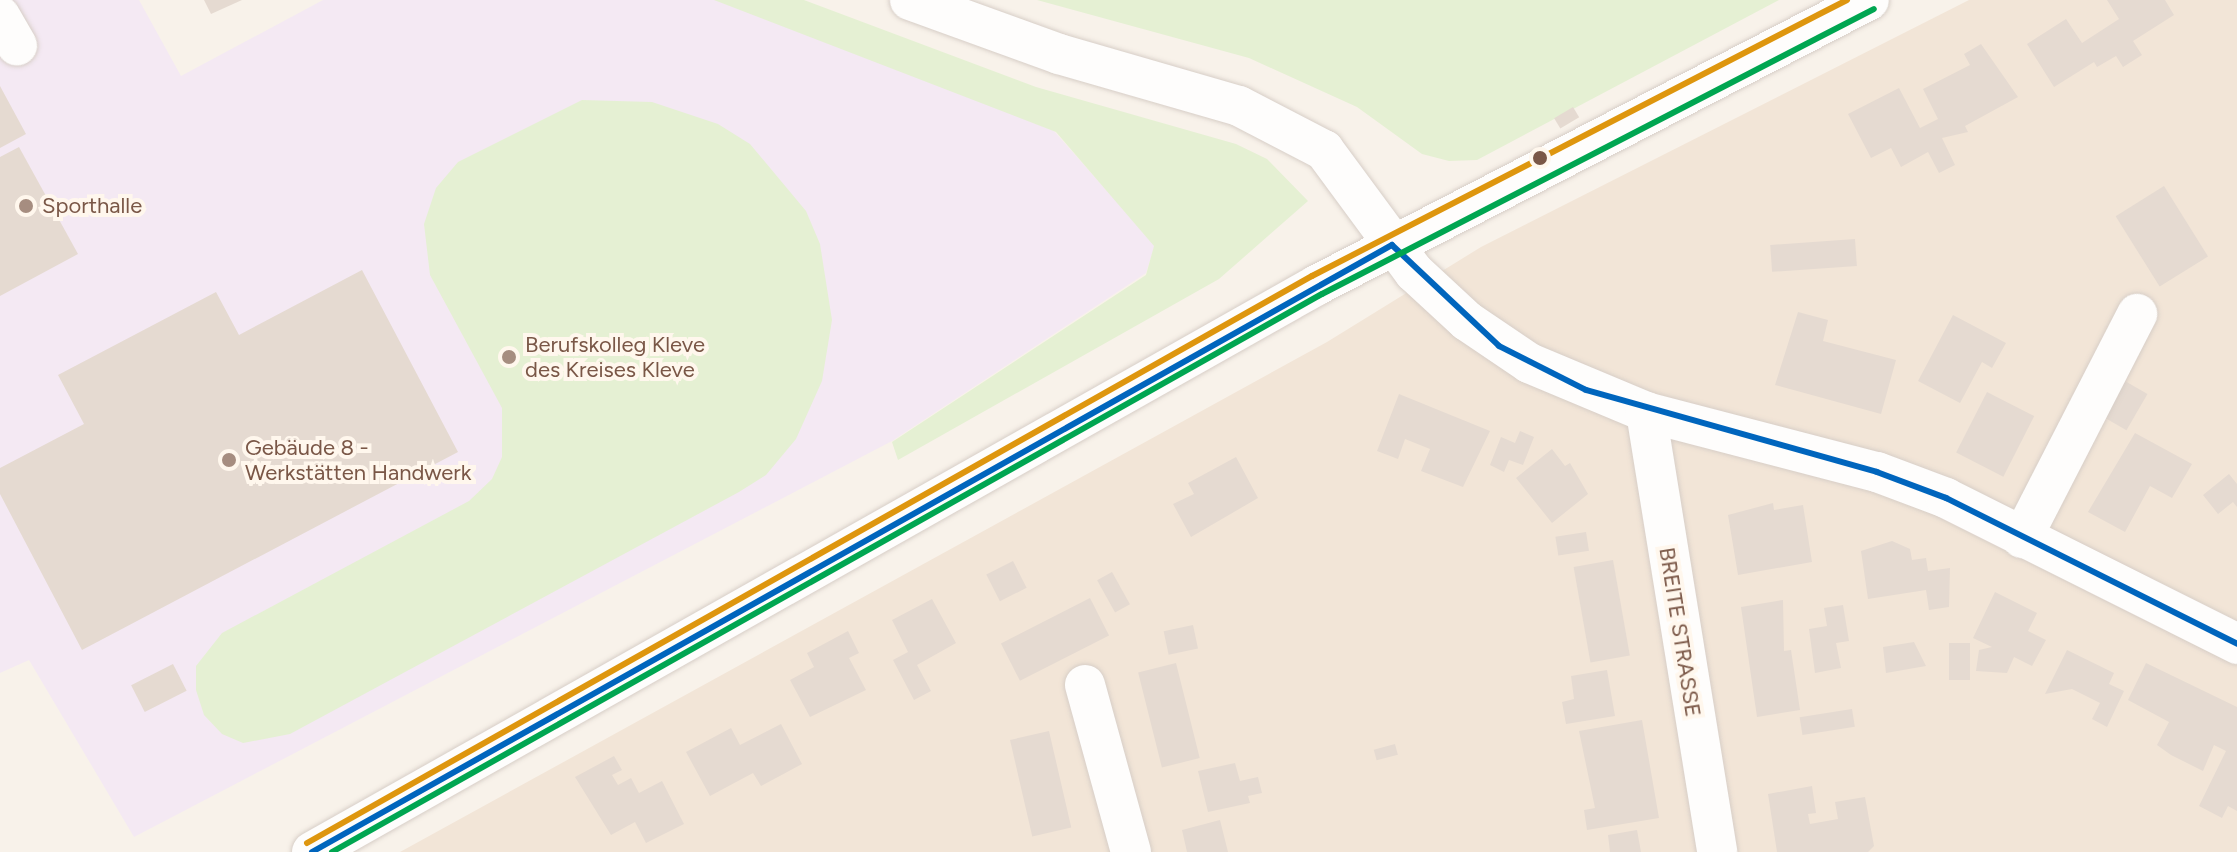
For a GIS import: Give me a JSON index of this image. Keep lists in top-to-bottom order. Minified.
{"streets":{"street":["BREITE STRASSE"]},"places":["Sporthalle","Berufskolleg Kleve des Kreises Kleve","Gebäude 8 - Werkstätten Handwerk"]}
